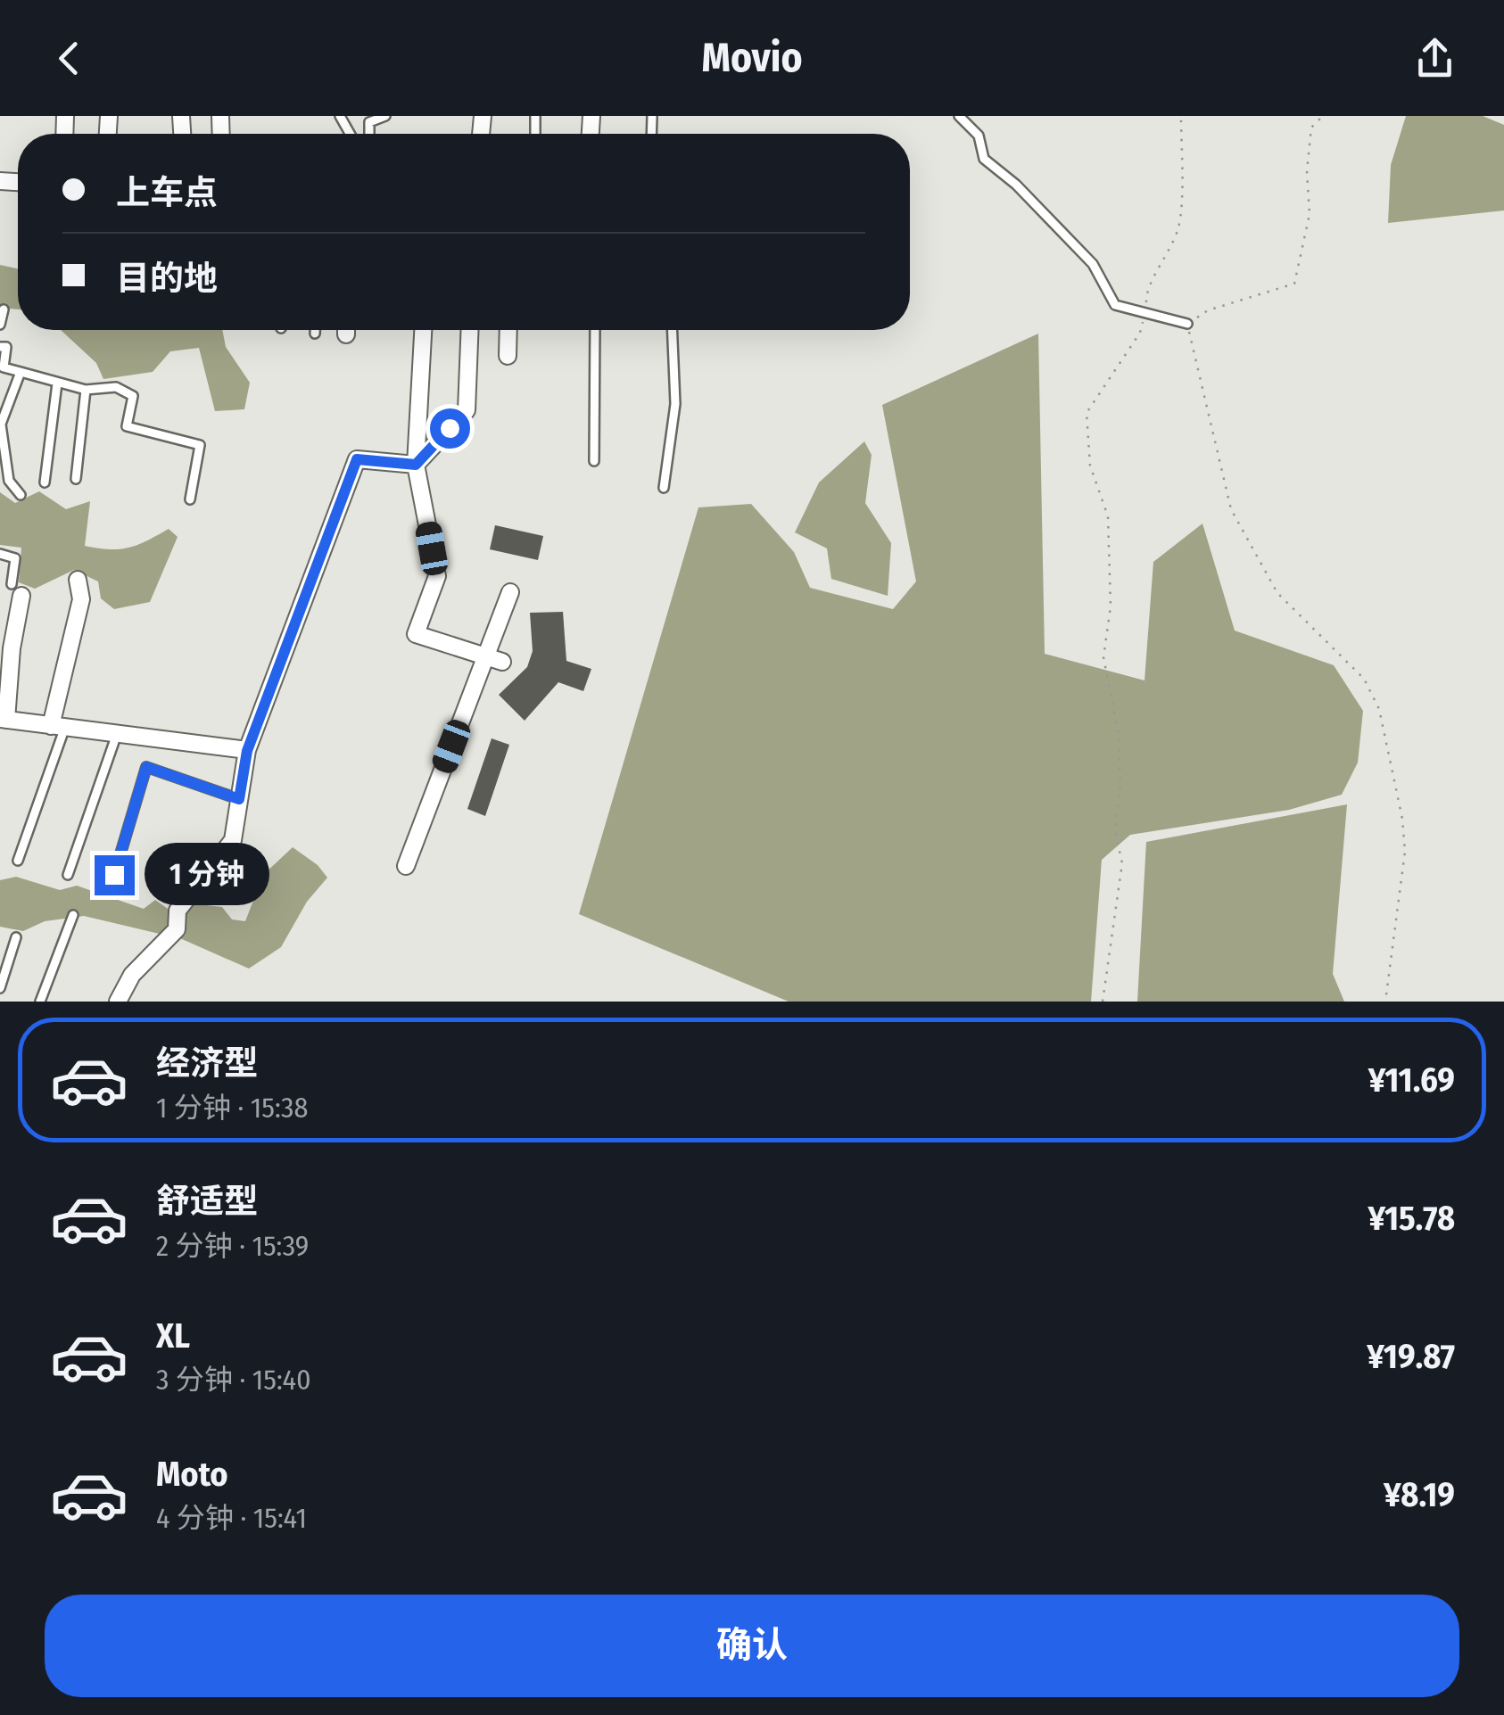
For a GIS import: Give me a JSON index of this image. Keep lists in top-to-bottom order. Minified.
{"page":{"header":"Movio","banner":["上车点","目的地"],"bubble":"1 分钟","list":[{"name":"经济型","note":"1 分钟 · 15:38","value":"¥11.69"},{"name":"舒适型","note":"2 分钟 · 15:39","value":"¥15.78"},{"name":"XL","note":"3 分钟 · 15:40","value":"¥19.87"},{"name":"Moto","note":"4 分钟 · 15:41","value":"¥8.19"}],"buttons":"确认"}}
